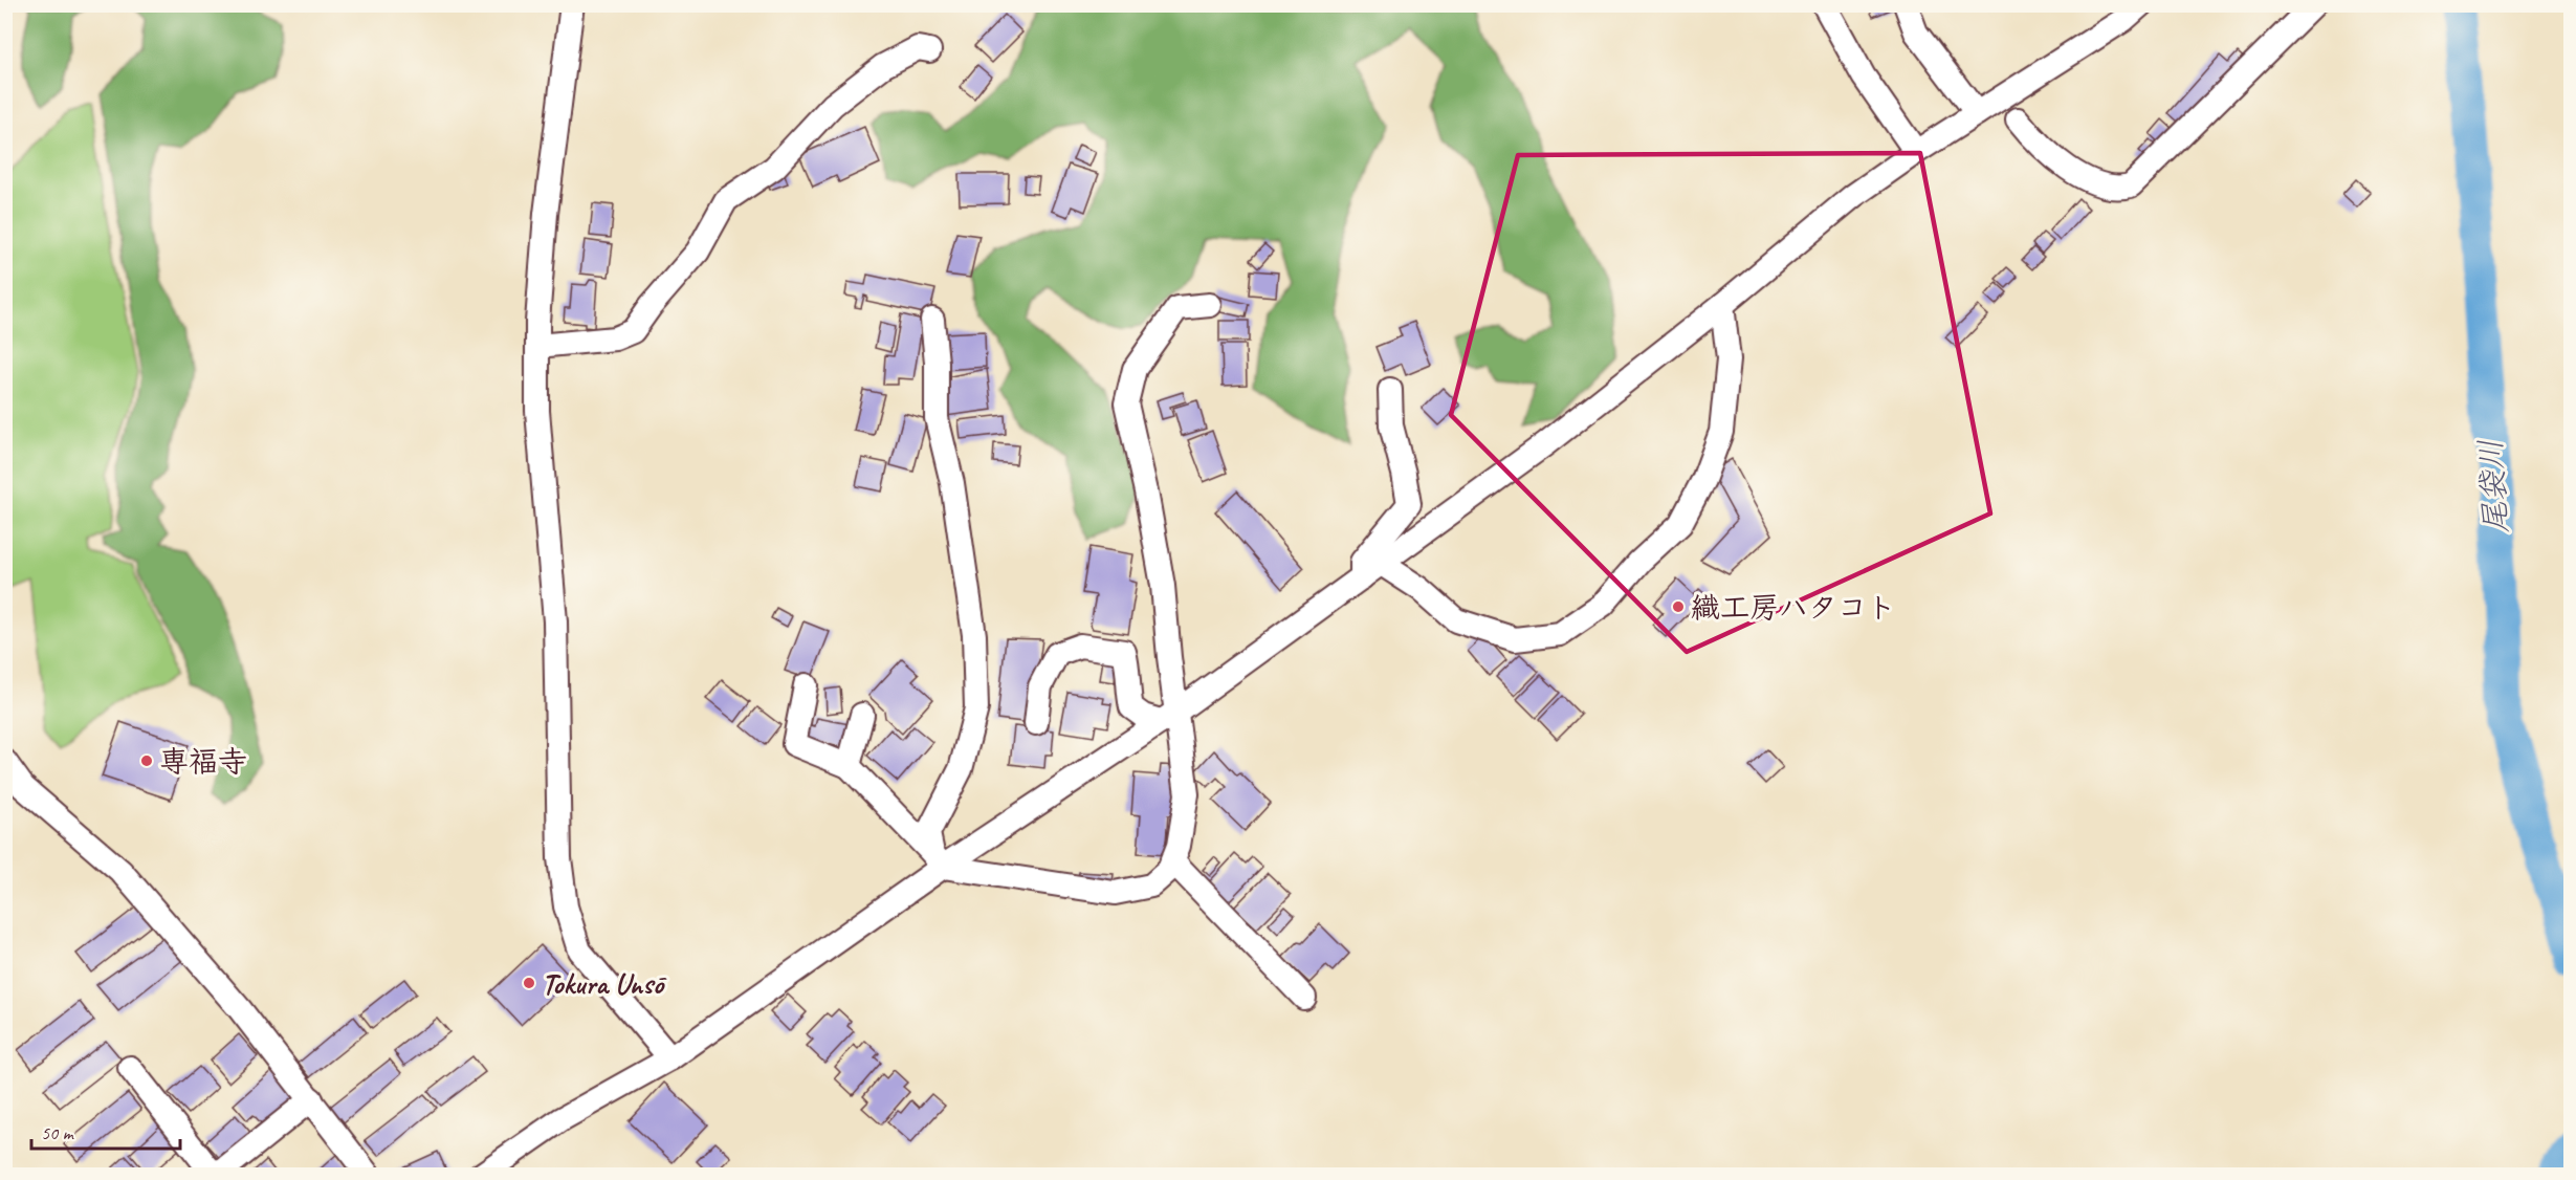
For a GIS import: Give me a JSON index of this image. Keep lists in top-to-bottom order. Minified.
{"water":["尾袋川"],"places":["織工房ハタコト","専福寺","Tokura Unsō"],"scale_bar":"50 m"}
